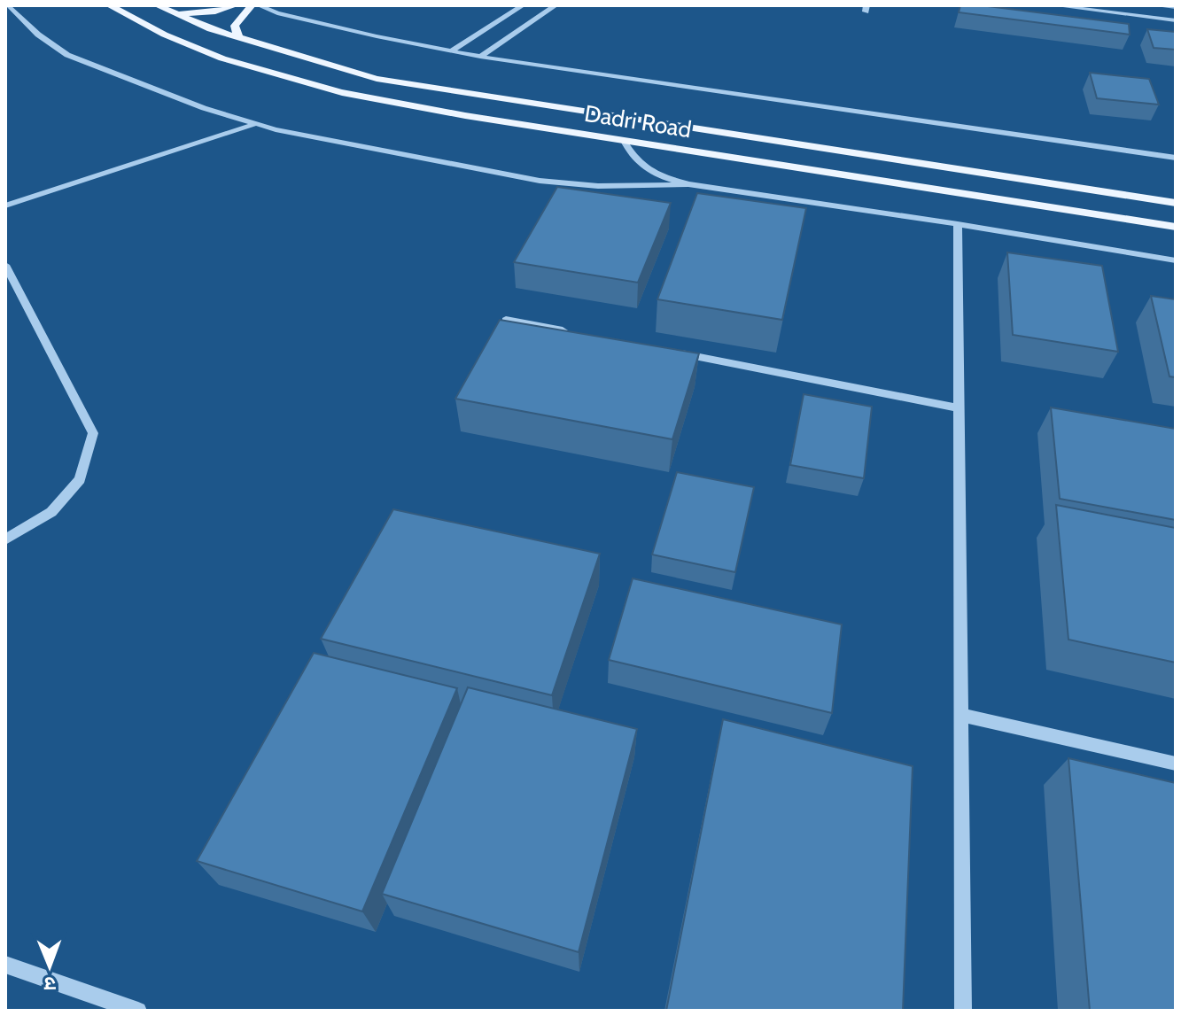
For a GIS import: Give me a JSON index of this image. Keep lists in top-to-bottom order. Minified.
{"streets":{"main road":["Dadri Road"]},"north":"bottom"}
